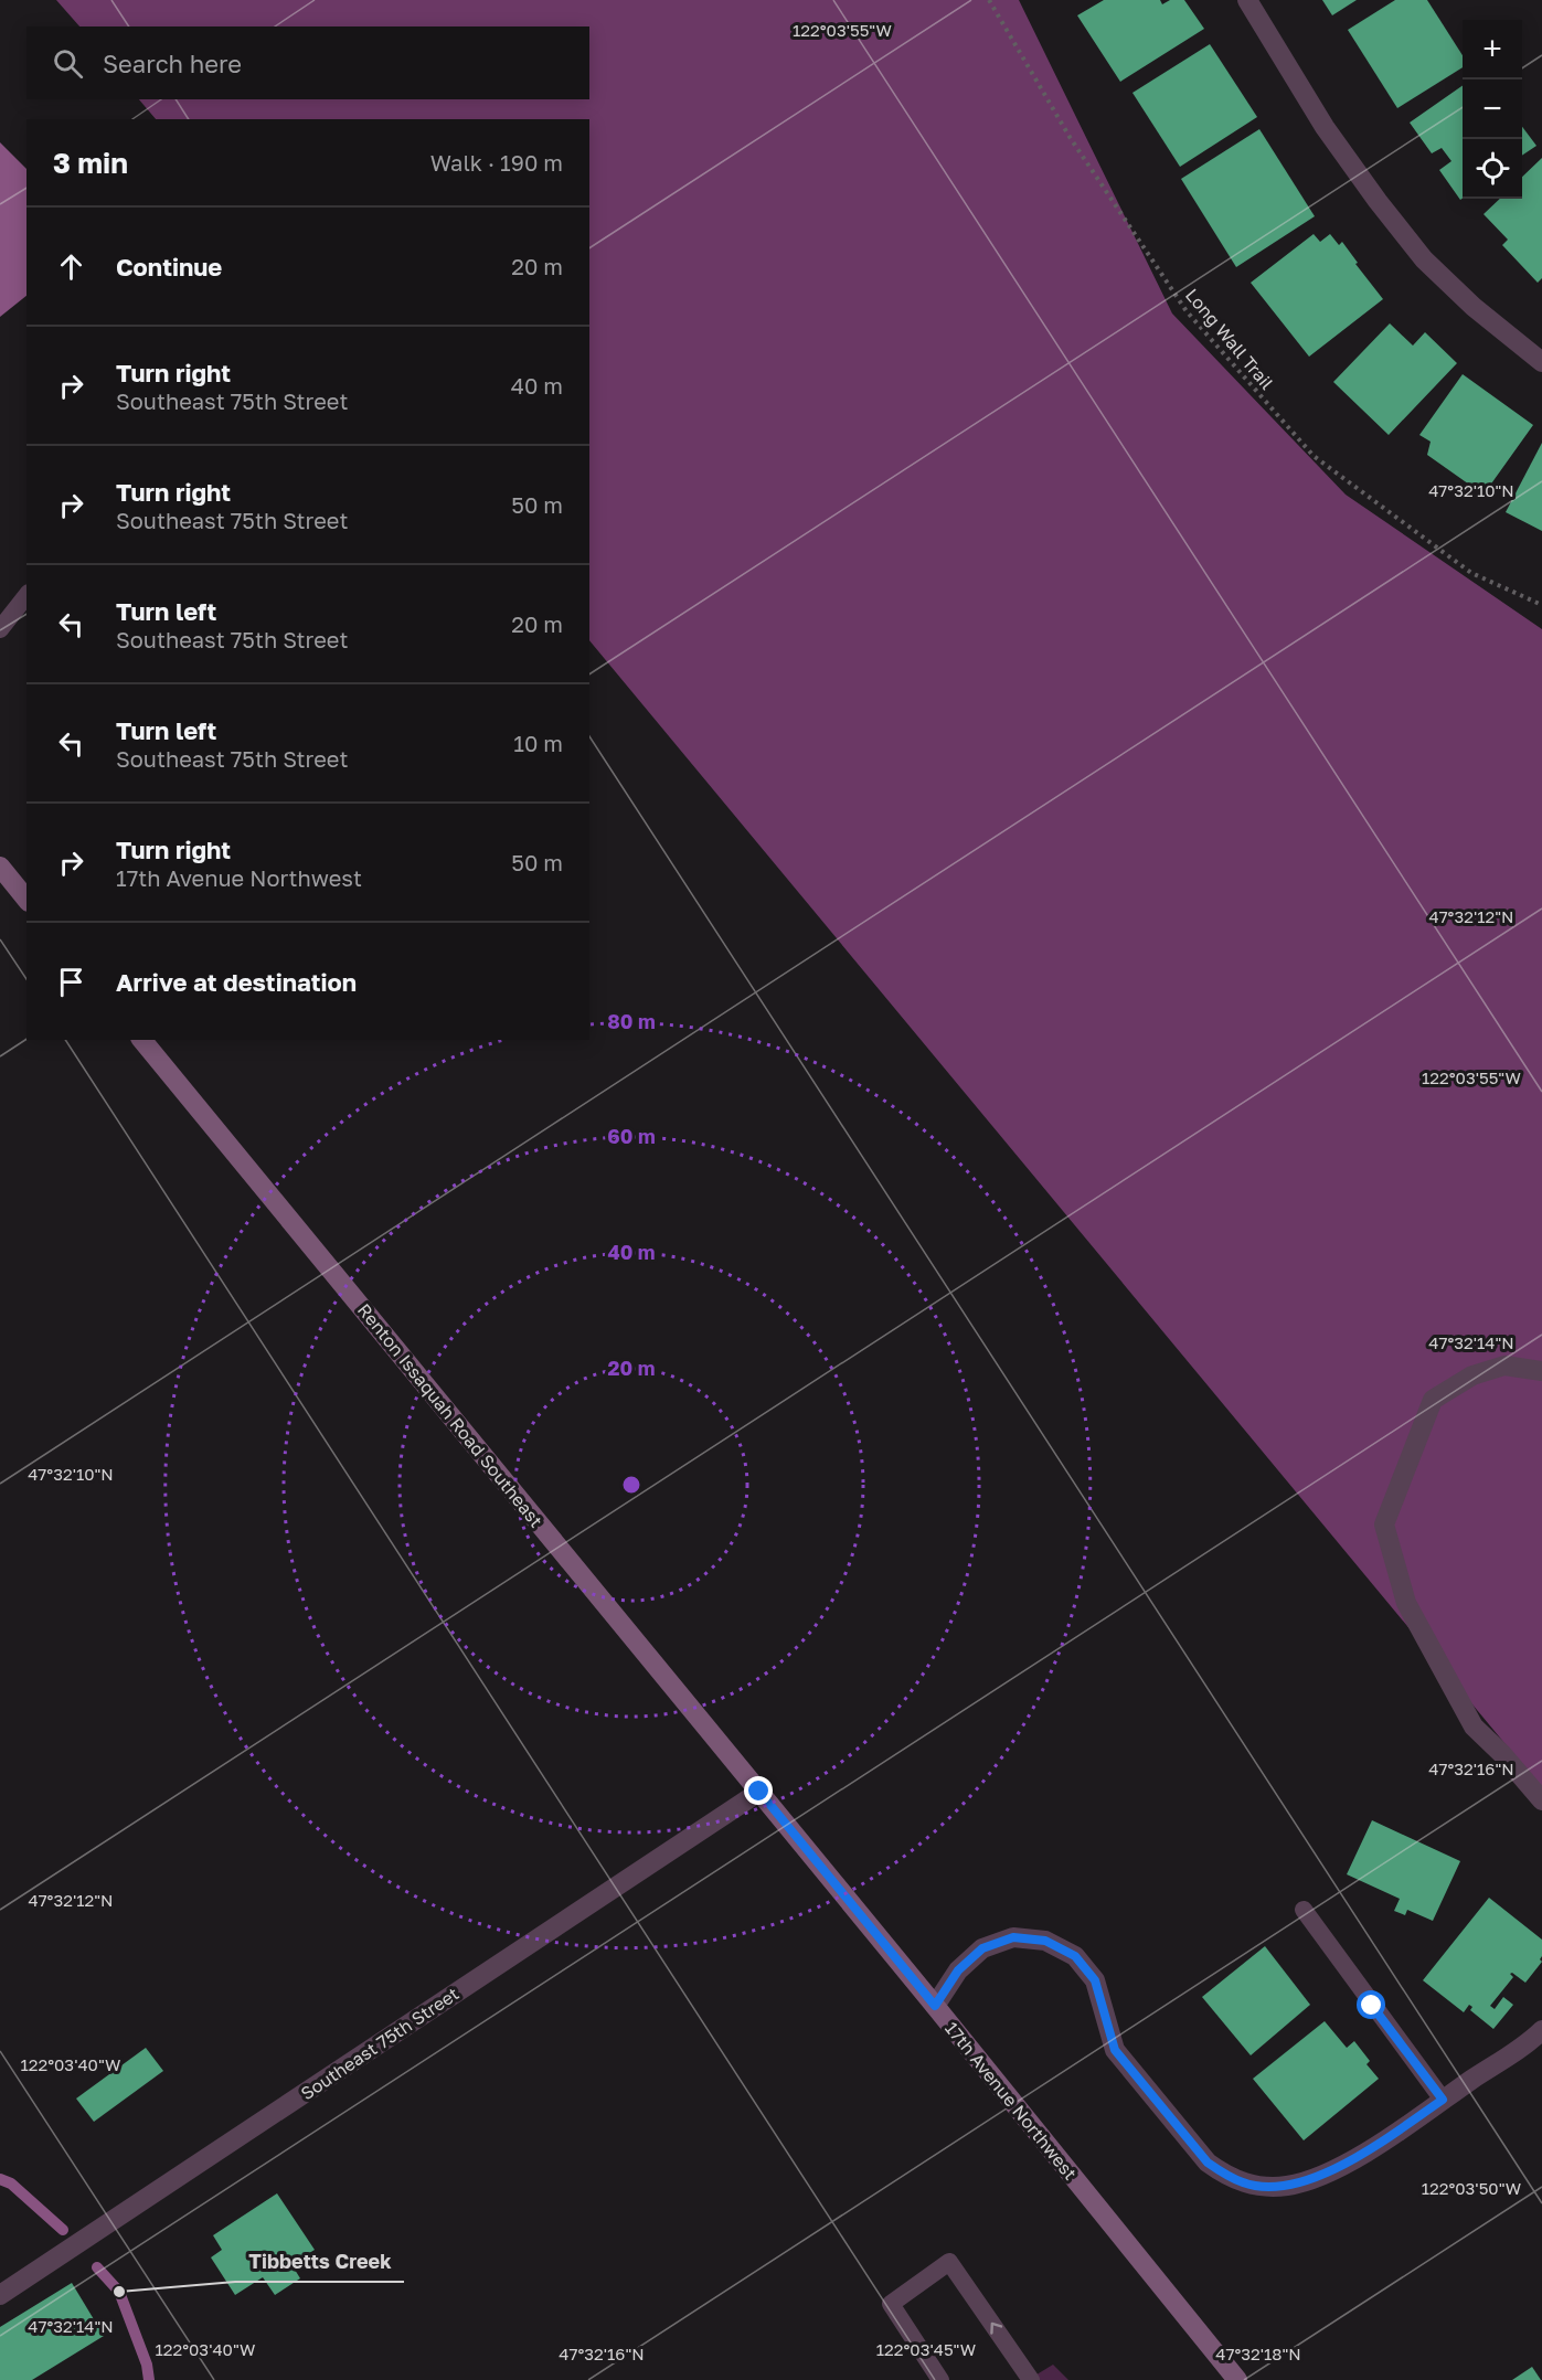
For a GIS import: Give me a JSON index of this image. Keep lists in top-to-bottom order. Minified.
{"streets":{"main road":["Renton Issaquah Road Southeast","17th Avenue Northwest"],"street":["Southeast 75th Street"],"path":["Long Wall Trail"]},"crossings":[["Renton Issaquah Road Southeast","Southeast 75th Street"],["Renton Issaquah Road Southeast","17th Avenue Northwest"],["Southeast 75th Street","17th Avenue Northwest"]],"places":["Tibbetts Creek"],"page":{"map_buttons":["+","−"],"search":"Search here","heading":["3 min","Walk · 190 m"],"list":[["Continue","20 m"],["Turn right","Southeast 75th Street","40 m"],["Turn right","Southeast 75th Street","50 m"],["Turn left","Southeast 75th Street","20 m"],["Turn left","Southeast 75th Street","10 m"],["Turn right","17th Avenue Northwest","50 m"],"Arrive at destination"]},"coordinates":["122°03'55\"W","47°32'10\"N","47°32'12\"N","47°32'14\"N","47°32'16\"N","122°03'40\"W","122°03'50\"W","122°03'45\"W","47°32'18\"N"],"rings":["80 m","60 m","40 m","20 m"]}
